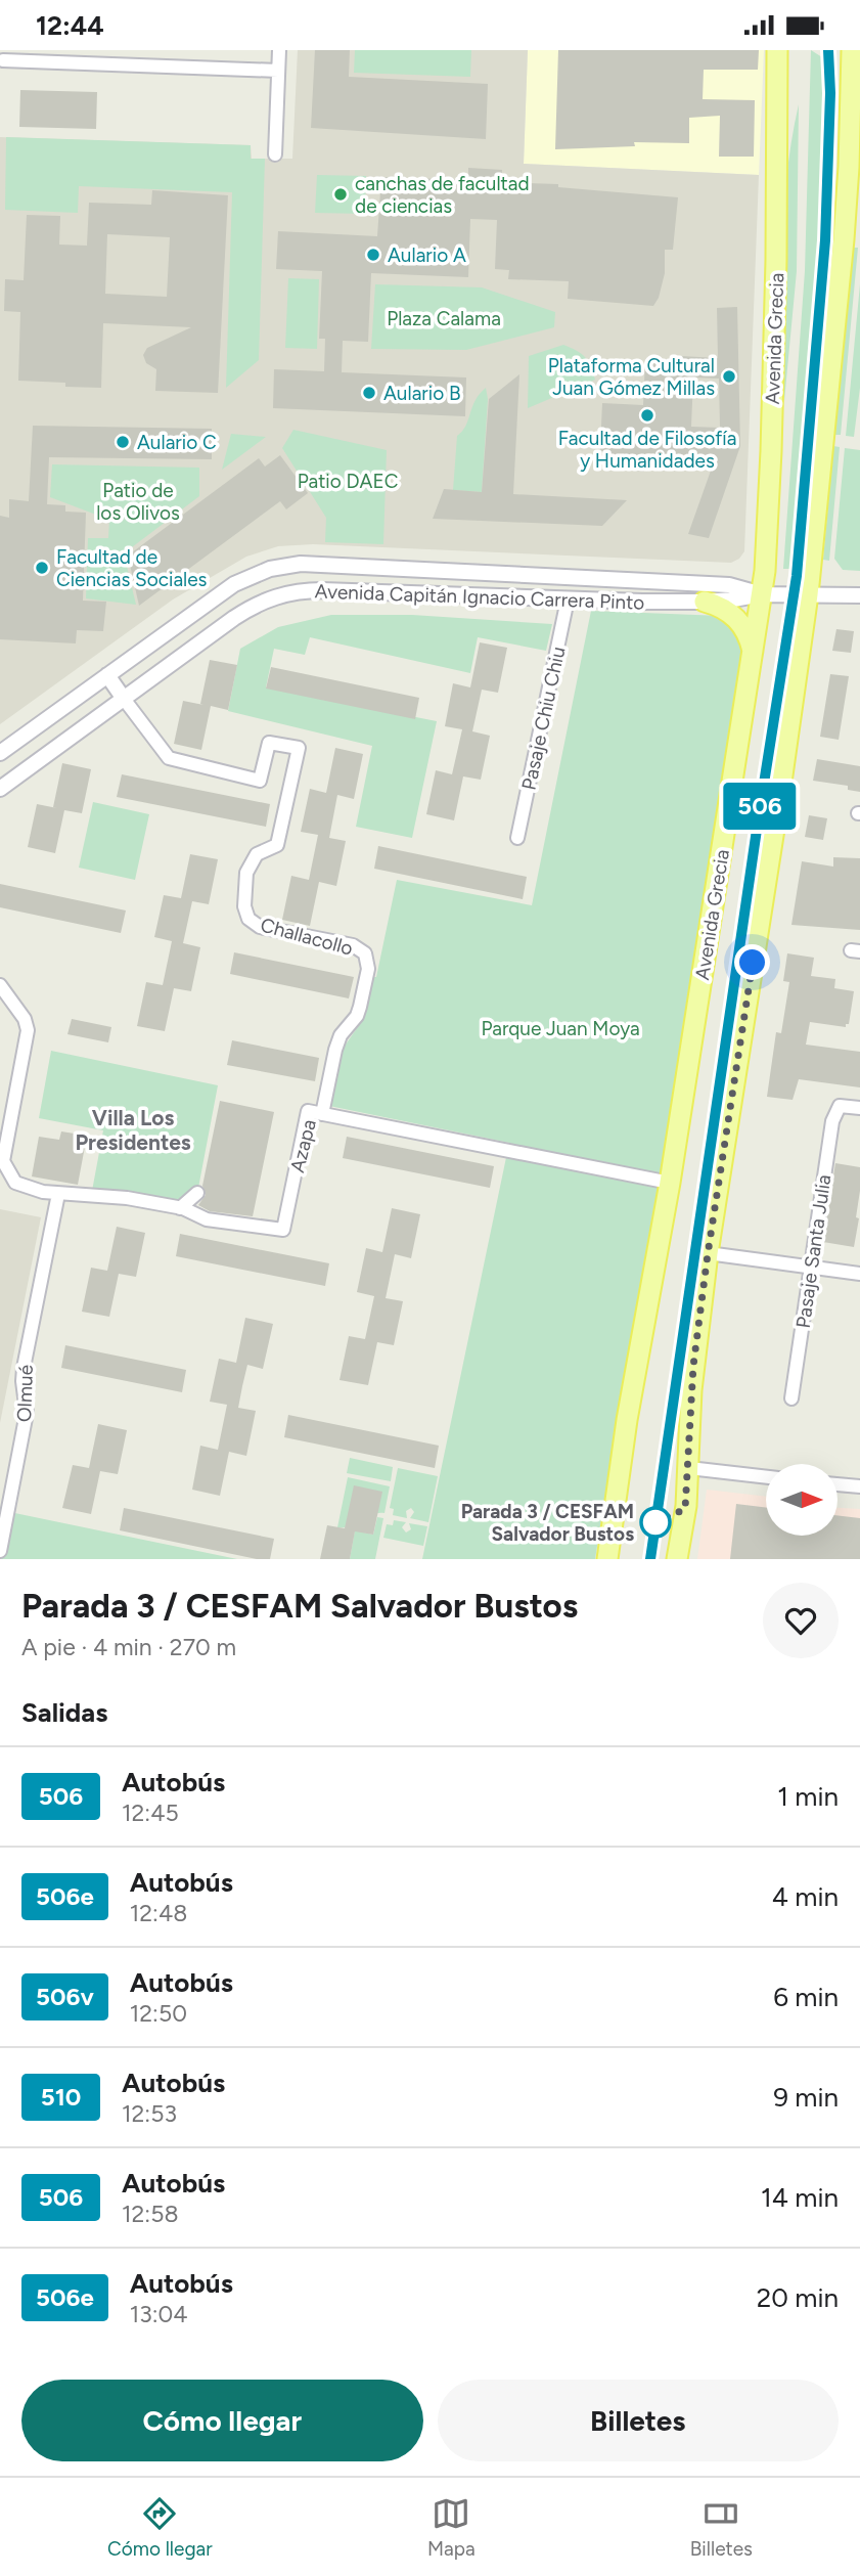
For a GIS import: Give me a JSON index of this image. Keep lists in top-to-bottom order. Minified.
{"streets":{"main road":["Avenida Grecia"],"street":["Avenida Capitán Ignacio Carrera Pinto","Pasaje Chiu Chiu","Challacollo","Azapa","Pasaje Santa Julia","Olmué"]},"crossings":[["Avenida Grecia","Avenida Capitán Ignacio Carrera Pinto"],["Avenida Grecia","Azapa"],["Avenida Capitán Ignacio Carrera Pinto","Pasaje Chiu Chiu"],["Avenida Capitán Ignacio Carrera Pinto","Challacollo"],["Challacollo","Azapa"],["Azapa","Olmué"]],"districts":["Villa Los Presidentes"],"parks":["Plaza Calama","Patio DAEC","Patio de los Olivos","Parque Juan Moya"],"places":["canchas de facultad de ciencias","Aulario A","Plataforma Cultural Juan Gómez Millas","Aulario B","Facultad de Filosofía y Humanidades","Aulario C","Facultad de Ciencias Sociales","Parada 3 / CESFAM Salvador Bustos"],"lines":["bus line 506"],"north":"right","page":{"status":"12:44","on_map":"506","heading":[["Parada 3 / CESFAM Salvador Bustos","A pie · 4 min · 270 m"],"Salidas"],"list":[{"mark":"506","name":"Autobús","note":"12:45","value":"1 min"},{"mark":"506e","name":"Autobús","note":"12:48","value":"4 min"},{"mark":"506v","name":"Autobús","note":"12:50","value":"6 min"},{"mark":"510","name":"Autobús","note":"12:53","value":"9 min"},{"mark":"506","name":"Autobús","note":"12:58","value":"14 min"},{"mark":"506e","name":"Autobús","note":"13:04","value":"20 min"}],"buttons":["Cómo llegar","Billetes"],"tabs":["Cómo llegar","Mapa","Billetes"]}}
